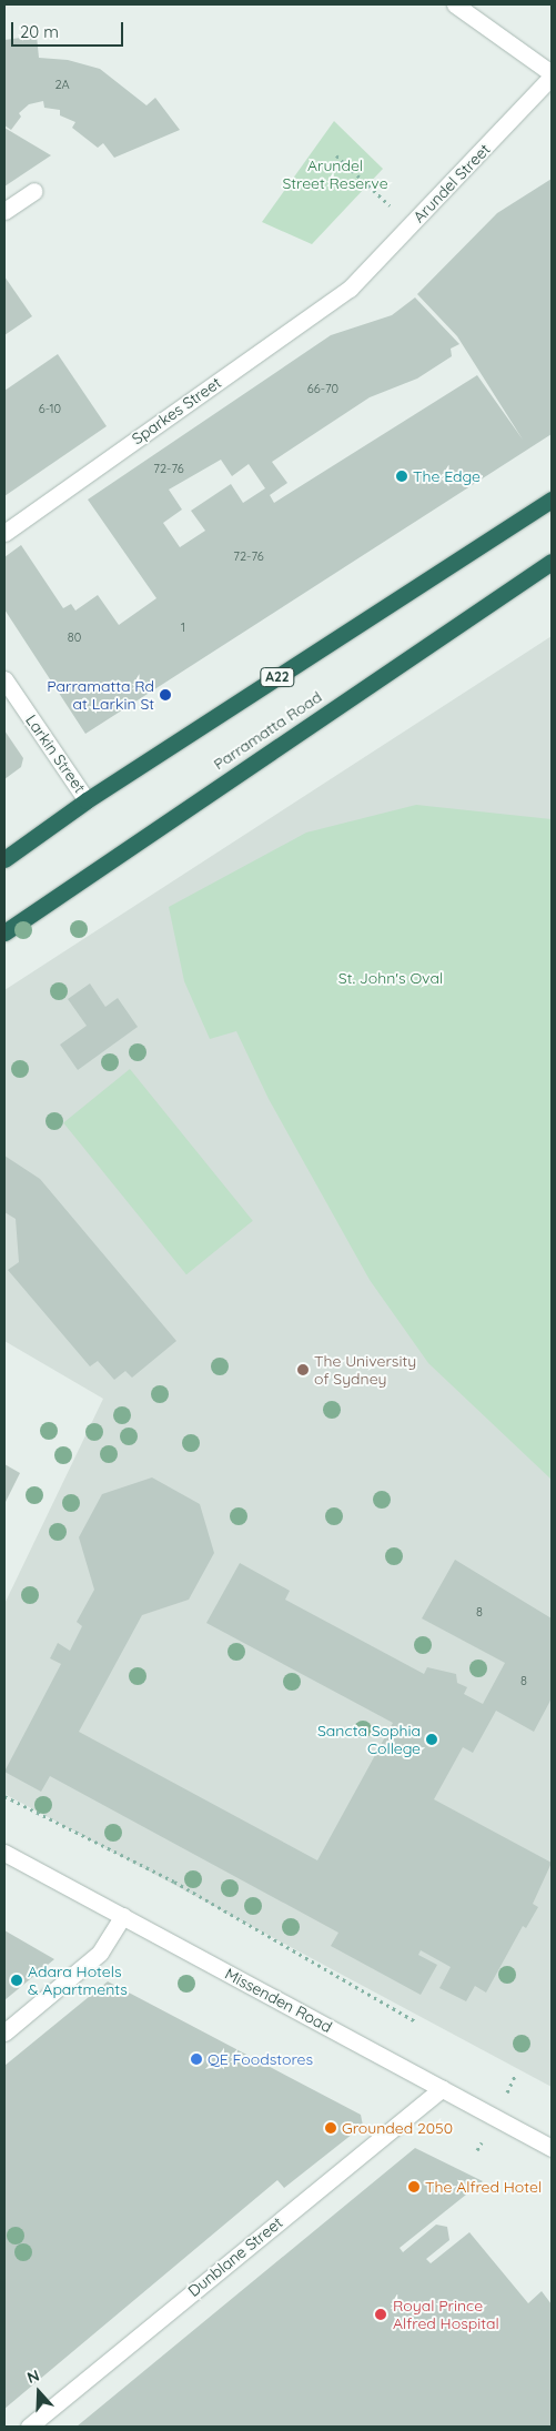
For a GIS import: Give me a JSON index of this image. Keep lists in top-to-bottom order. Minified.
{"streets":{"highway":["A22","Parramatta Road"],"street":["Arundel Street","Sparkes Street","Larkin Street","Missenden Road","Dunblane Street"]},"crossings":[["Arundel Street","Sparkes Street"],["A22","Larkin Street"],["Missenden Road","Dunblane Street"]],"parks":["Arundel Street Reserve","St. John's Oval"],"places":["The Edge","Parramatta Rd at Larkin St","The University of Sydney","Sancta Sophia College","Adara Hotels & Apartments","QE Foodstores","Grounded 2050","The Alfred Hotel","Royal Prince Alfred Hospital"],"house_numbers":["2A","66-70","6-10","72-76","72-76","1","80","8","8"],"scale_bar":"20 m","north":"top"}
